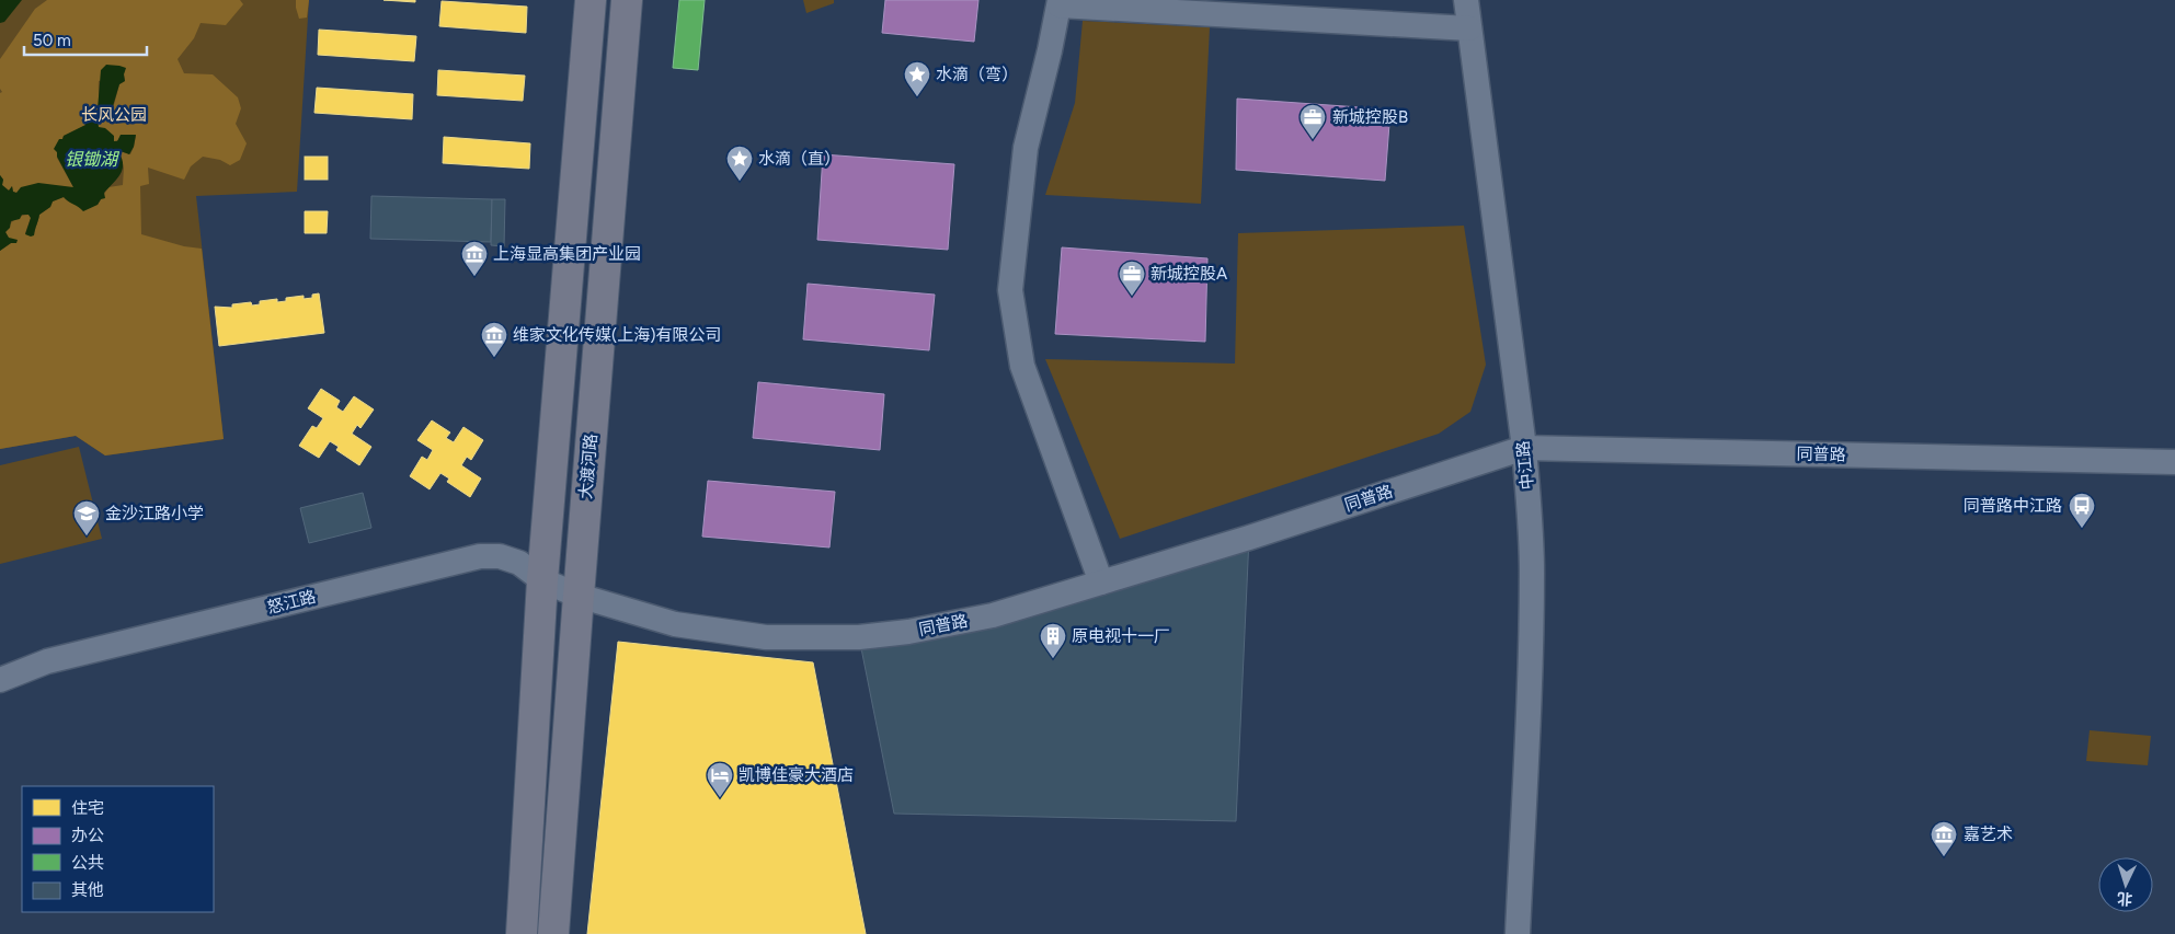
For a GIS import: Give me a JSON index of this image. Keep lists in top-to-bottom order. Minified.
{"streets":{"main road":["大渡河路"],"street":["同普路","中江路","怒江路"]},"crossings":[["同普路","中江路"],["同普路","大渡河路"],["同普路","怒江路"],["大渡河路","怒江路"]],"water":["银锄湖"],"parks":["长风公园"],"places":{"place":["水滴（弯）","水滴（直）"],"office":["新城控股B","新城控股A"],"museum":["上海显高集团产业园","维家文化传媒(上海)有限公司","嘉艺术"],"bus stop":["同普路中江路"],"school or university":["金沙江路小学"],"building":["原电视十一厂"],"hotel":["凯博佳豪大酒店"]},"legend":["住宅","办公","公共","其他"],"scale_bar":"50 m","north":"bottom"}
